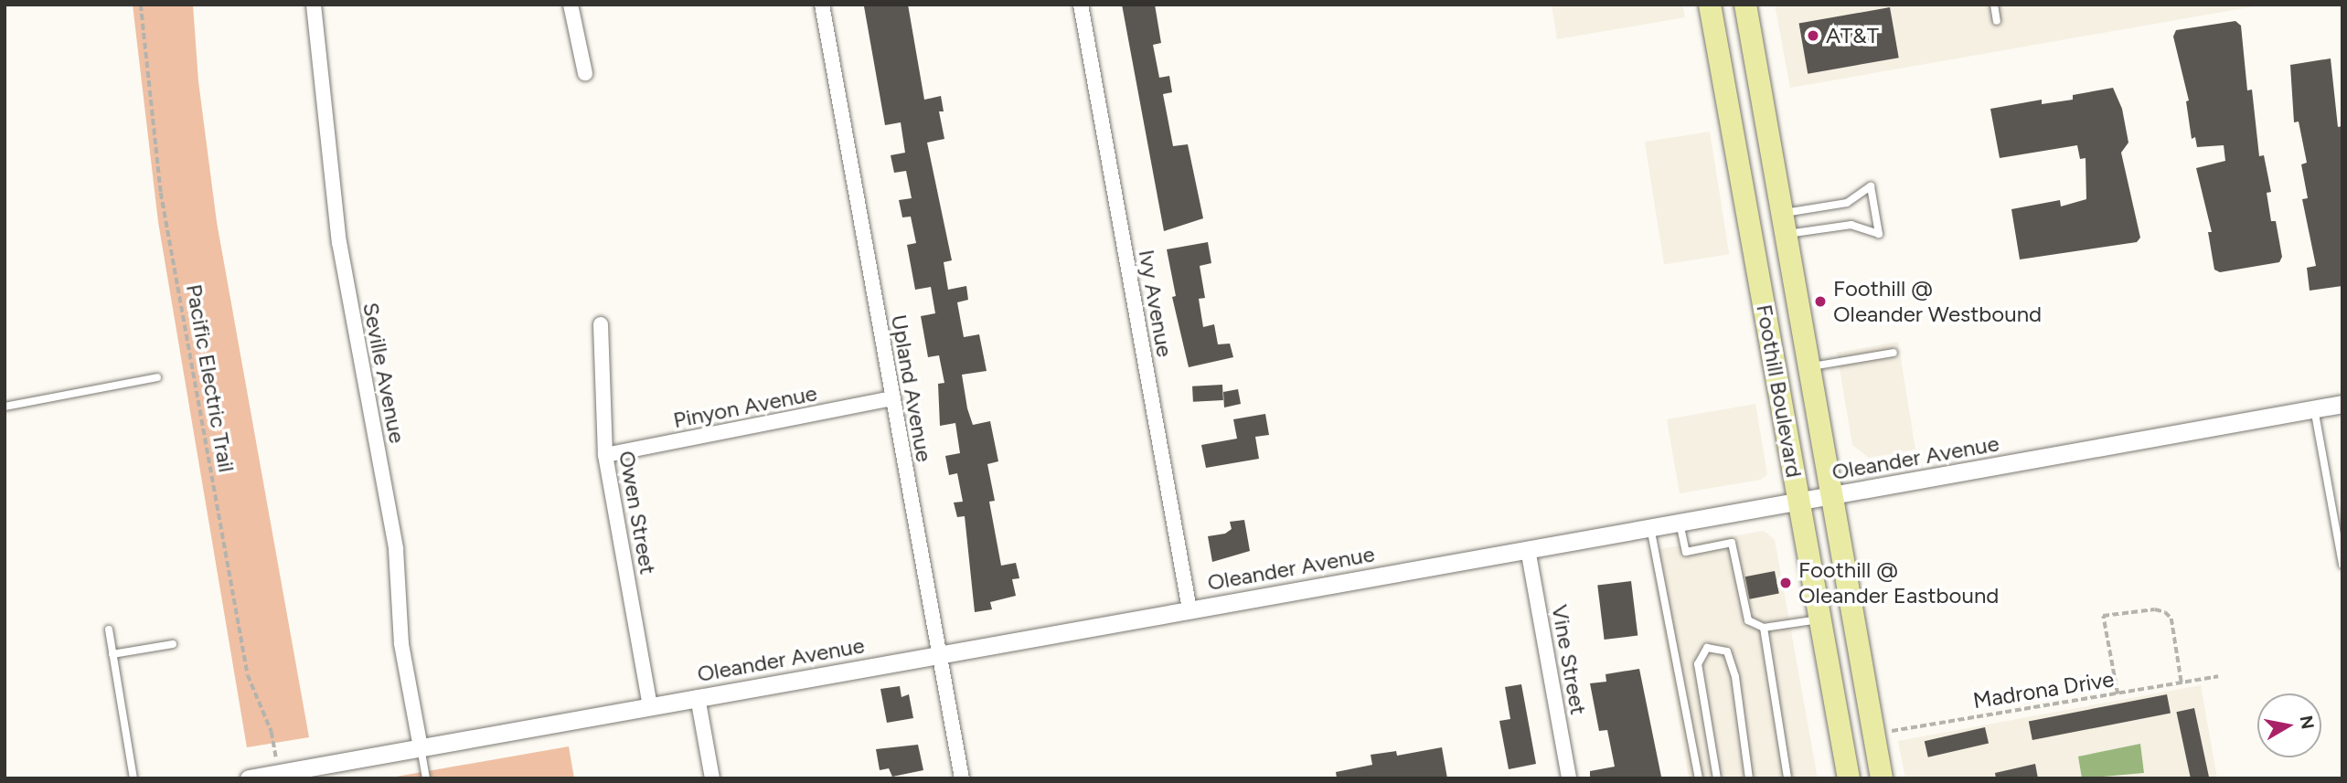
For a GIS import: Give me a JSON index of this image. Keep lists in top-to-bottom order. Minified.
{"streets":{"main road":["Foothill Boulevard"],"street":["Ivy Avenue","Seville Avenue","Upland Avenue","Pinyon Avenue","Oleander Avenue","Owen Street","Vine Street"],"path":["Pacific Electric Trail","Madrona Drive"]},"crossings":[["Ivy Avenue","Oleander Avenue"],["Seville Avenue","Oleander Avenue"],["Upland Avenue","Pinyon Avenue"],["Upland Avenue","Oleander Avenue"],["Foothill Boulevard","Oleander Avenue"],["Foothill Boulevard","Madrona Drive"],["Pinyon Avenue","Owen Street"],["Oleander Avenue","Owen Street"],["Oleander Avenue","Vine Street"]],"places":["AT&T","Foothill @ Oleander Westbound","Foothill @ Oleander Eastbound"],"north":"right"}
